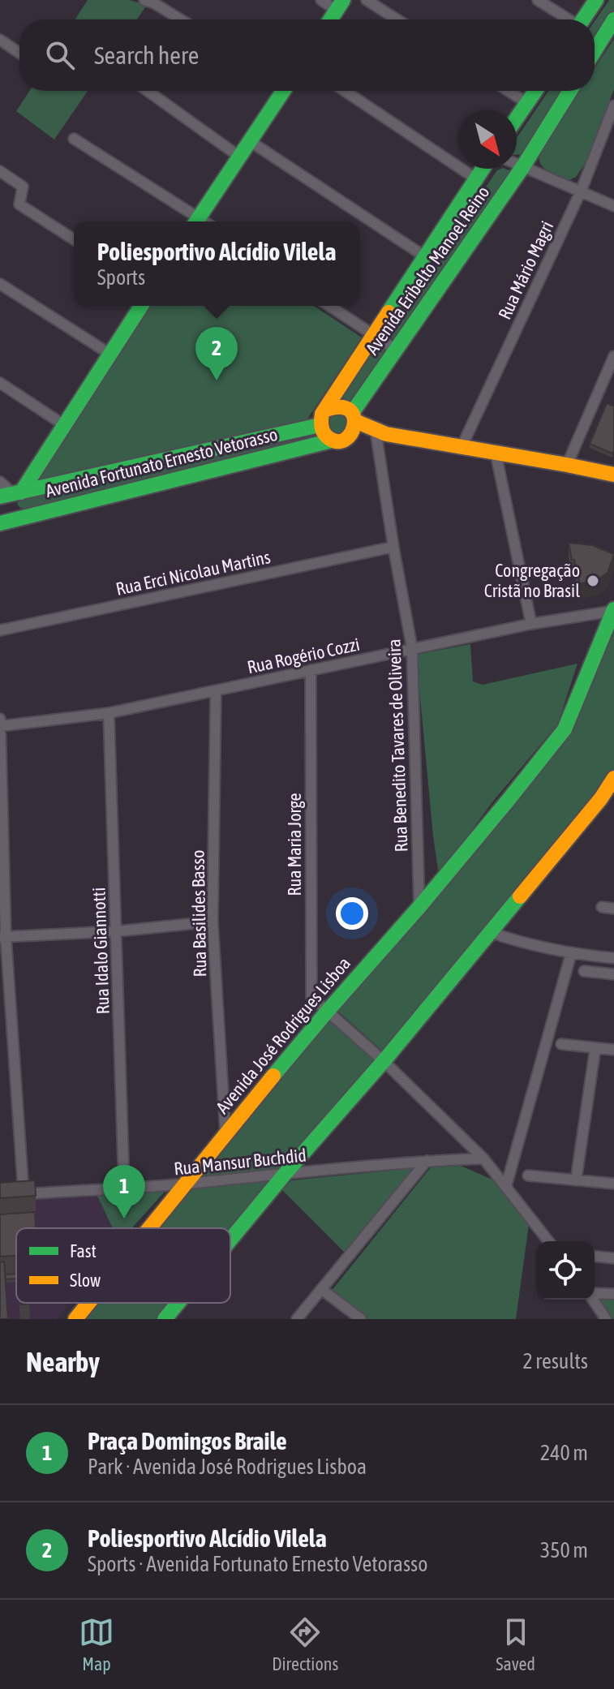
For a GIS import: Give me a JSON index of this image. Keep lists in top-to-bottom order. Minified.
{"streets":{"main road":["Avenida Eribelto Manoel Reino","Avenida Fortunato Ernesto Vetorasso","Avenida José Rodrigues Lisboa"],"street":["Rua Mário Magri","Rua Erci Nicolau Martins","Rua Rogério Cozzi","Rua Benedito Tavares de Oliveira","Rua Maria Jorge","Rua Basilides Basso","Rua Idalo Giannotti","Rua Mansur Buchdid"]},"crossings":[["Avenida Eribelto Manoel Reino","Avenida Fortunato Ernesto Vetorasso"],["Rua Mário Magri","Avenida Fortunato Ernesto Vetorasso"],["Avenida Fortunato Ernesto Vetorasso","Rua Benedito Tavares de Oliveira"],["Rua Erci Nicolau Martins","Rua Benedito Tavares de Oliveira"],["Rua Rogério Cozzi","Rua Benedito Tavares de Oliveira"],["Rua Rogério Cozzi","Rua Maria Jorge"],["Rua Rogério Cozzi","Rua Basilides Basso"],["Rua Rogério Cozzi","Rua Idalo Giannotti"],["Rua Rogério Cozzi","Avenida José Rodrigues Lisboa"],["Rua Benedito Tavares de Oliveira","Avenida José Rodrigues Lisboa"],["Rua Maria Jorge","Avenida José Rodrigues Lisboa"],["Rua Maria Jorge","Rua Mansur Buchdid"],["Rua Basilides Basso","Avenida José Rodrigues Lisboa"],["Rua Idalo Giannotti","Rua Mansur Buchdid"],["Avenida José Rodrigues Lisboa","Rua Mansur Buchdid"]],"places":["Congregação Cristã no Brasil"],"legend":["Fast","Slow"],"north":"bottom right","page":{"search":"Search here","popup":["Poliesportivo Alcídio Vilela","Sports"],"pins":["2","1"],"heading":["Nearby","2 results"],"list":[{"mark":"1","name":"Praça Domingos Braile","note":"Park · Avenida José Rodrigues Lisboa","value":"240 m"},{"mark":"2","name":"Poliesportivo Alcídio Vilela","note":"Sports · Avenida Fortunato Ernesto Vetorasso","value":"350 m"}],"nav":["Map","Directions","Saved"]}}
